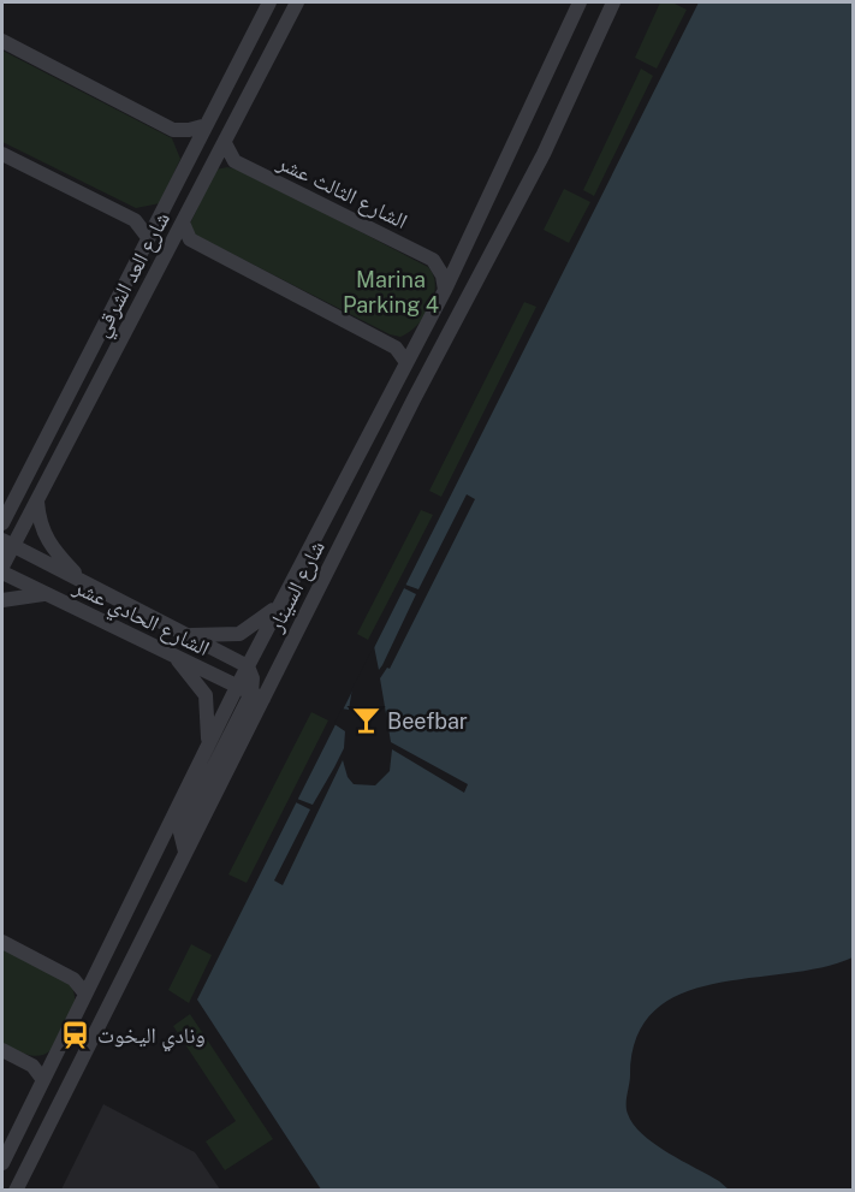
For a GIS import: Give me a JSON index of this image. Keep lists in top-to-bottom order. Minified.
{"streets":{"street":["الشارع الثالث عشر","شارع العد الشرقي","شارع السينار","الشارع الحادي عشر"]},"crossings":[["شارع العد الشرقي","الشارع الحادي عشر"],["شارع السينار","الشارع الحادي عشر"]],"parks":["Marina Parking 4"],"places":{"bar":["Beefbar"],"station":["ونادي اليخوت"]}}
